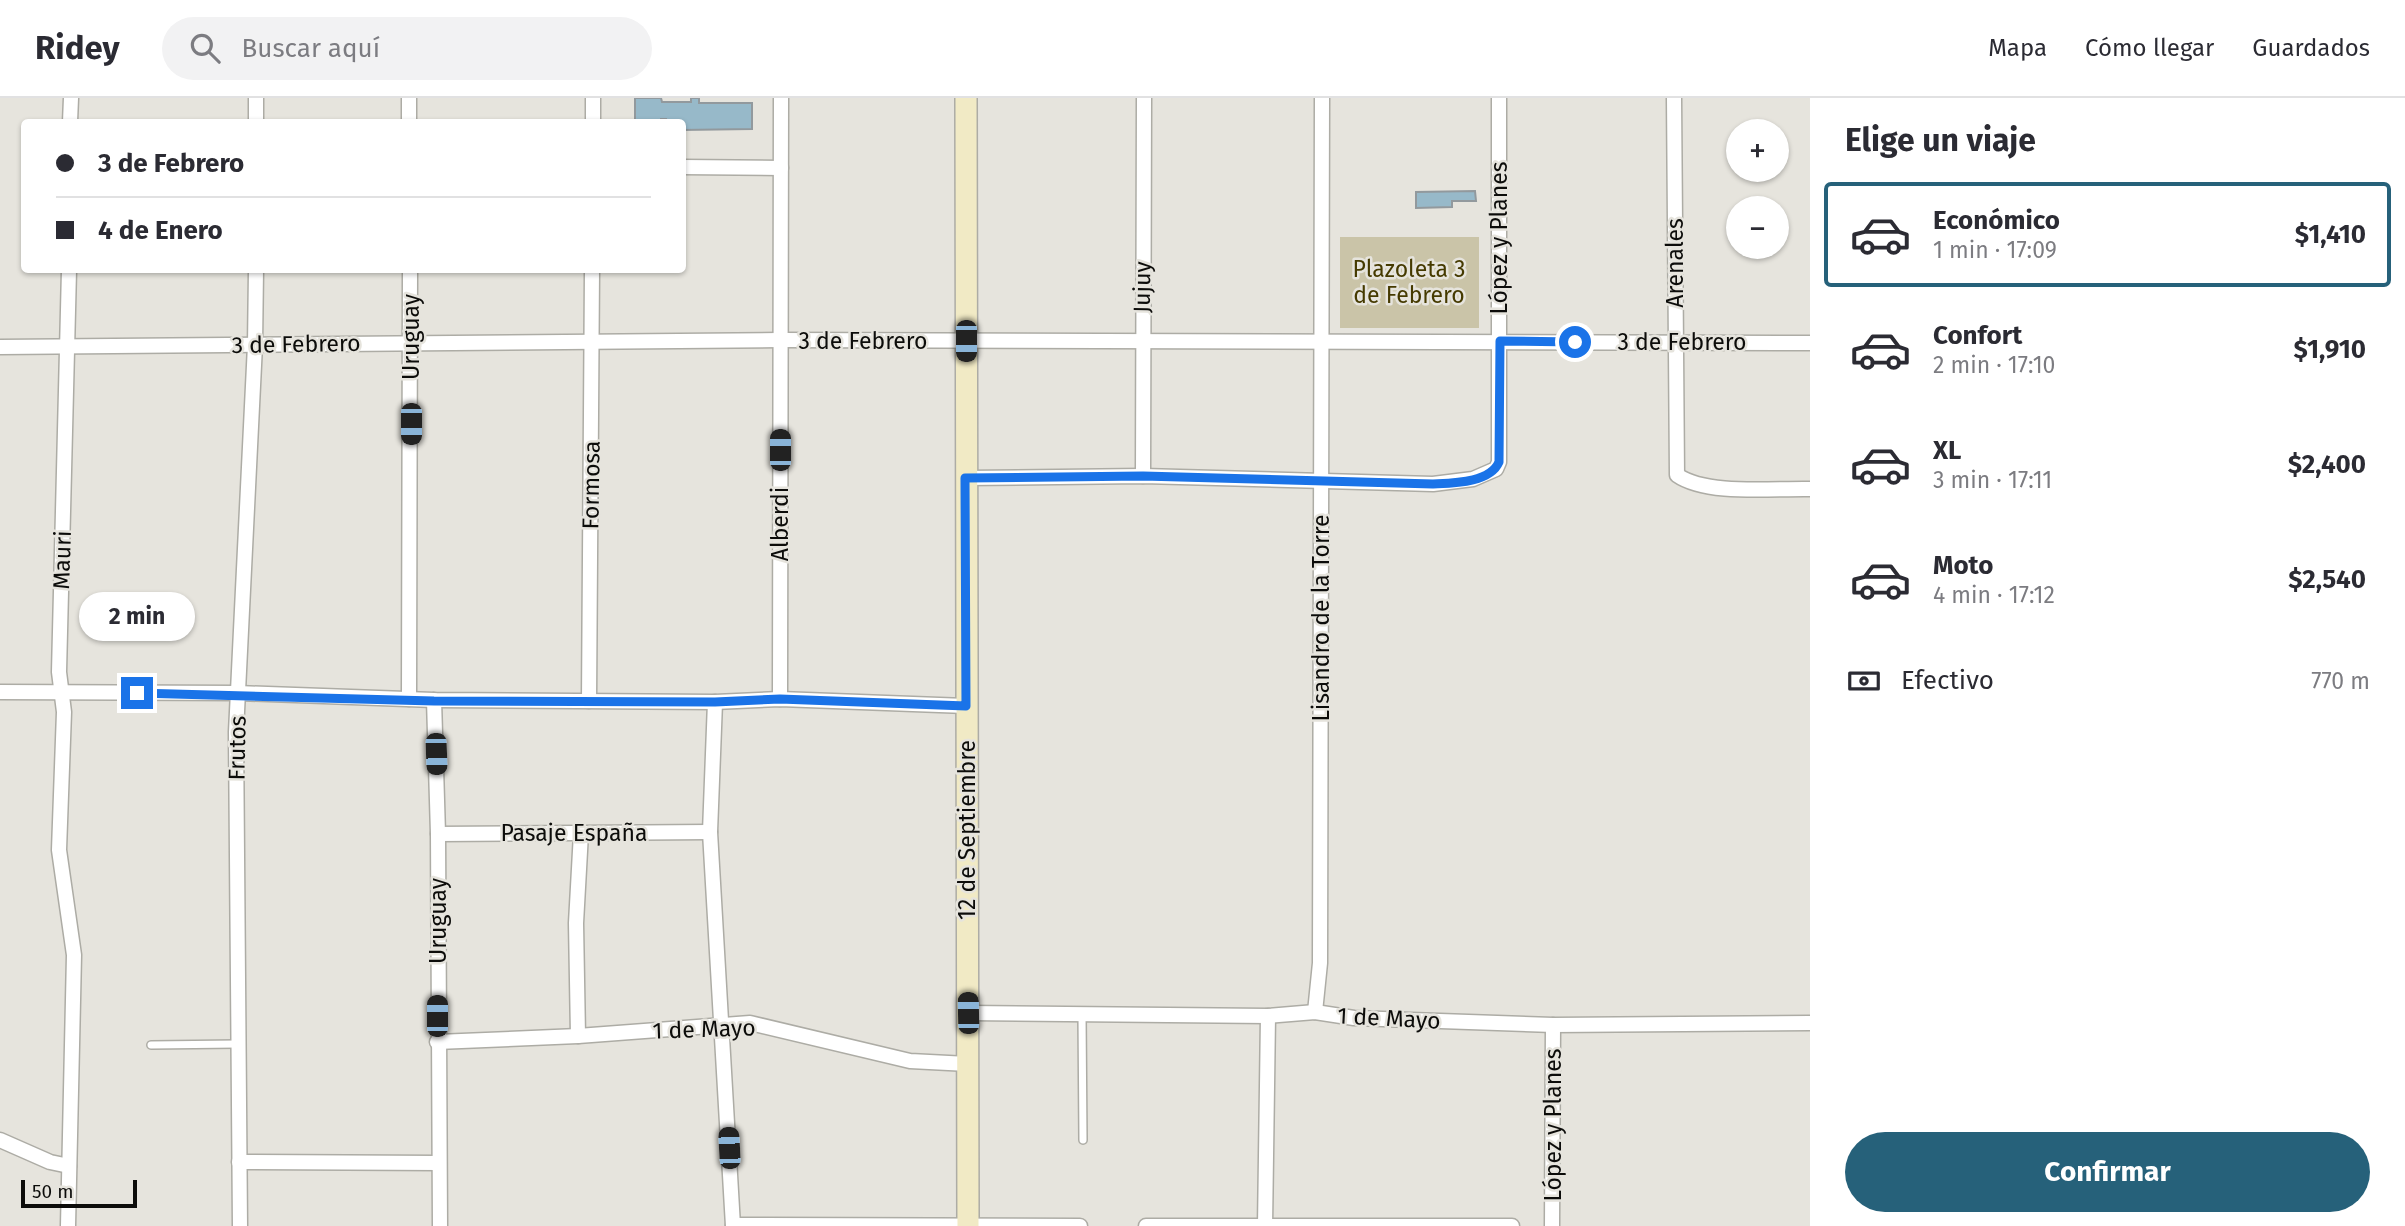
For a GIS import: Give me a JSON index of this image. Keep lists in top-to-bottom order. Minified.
{"streets":{"street":["López y Planes","Arenales","Jujuy","Uruguay","3 de Febrero","Formosa","Alberdi","Mauri","Lisandro de la Torre","Frutos","12 de Septiembre","Pasaje España","1 de Mayo"]},"crossings":[["López y Planes","3 de Febrero"],["López y Planes","Lisandro de la Torre"],["López y Planes","1 de Mayo"],["Arenales","3 de Febrero"],["Jujuy","3 de Febrero"],["Uruguay","3 de Febrero"],["Uruguay","Pasaje España"],["Uruguay","1 de Mayo"],["3 de Febrero","Formosa"],["3 de Febrero","Alberdi"],["3 de Febrero","Mauri"],["3 de Febrero","Lisandro de la Torre"],["3 de Febrero","Frutos"],["3 de Febrero","12 de Septiembre"],["Lisandro de la Torre","1 de Mayo"],["12 de Septiembre","1 de Mayo"]],"parks":["Plazoleta 3 de Febrero"],"scale_bar":"50 m","page":{"header":"Ridey","search":"Buscar aquí","nav":["Mapa","Cómo llegar","Guardados"],"heading":"Elige un viaje","map_buttons":["+","−"],"banner":["3 de Febrero","4 de Enero"],"list":[{"name":"Económico","note":"1 min · 17:09","value":"$1,410"},{"name":"Confort","note":"2 min · 17:10","value":"$1,910"},{"name":"XL","note":"3 min · 17:11","value":"$2,400"},{"name":"Moto","note":"4 min · 17:12","value":"$2,540"}],"bubble":"2 min","pay":["Efectivo","770 m"],"buttons":"Confirmar","scale":"50 m"}}
